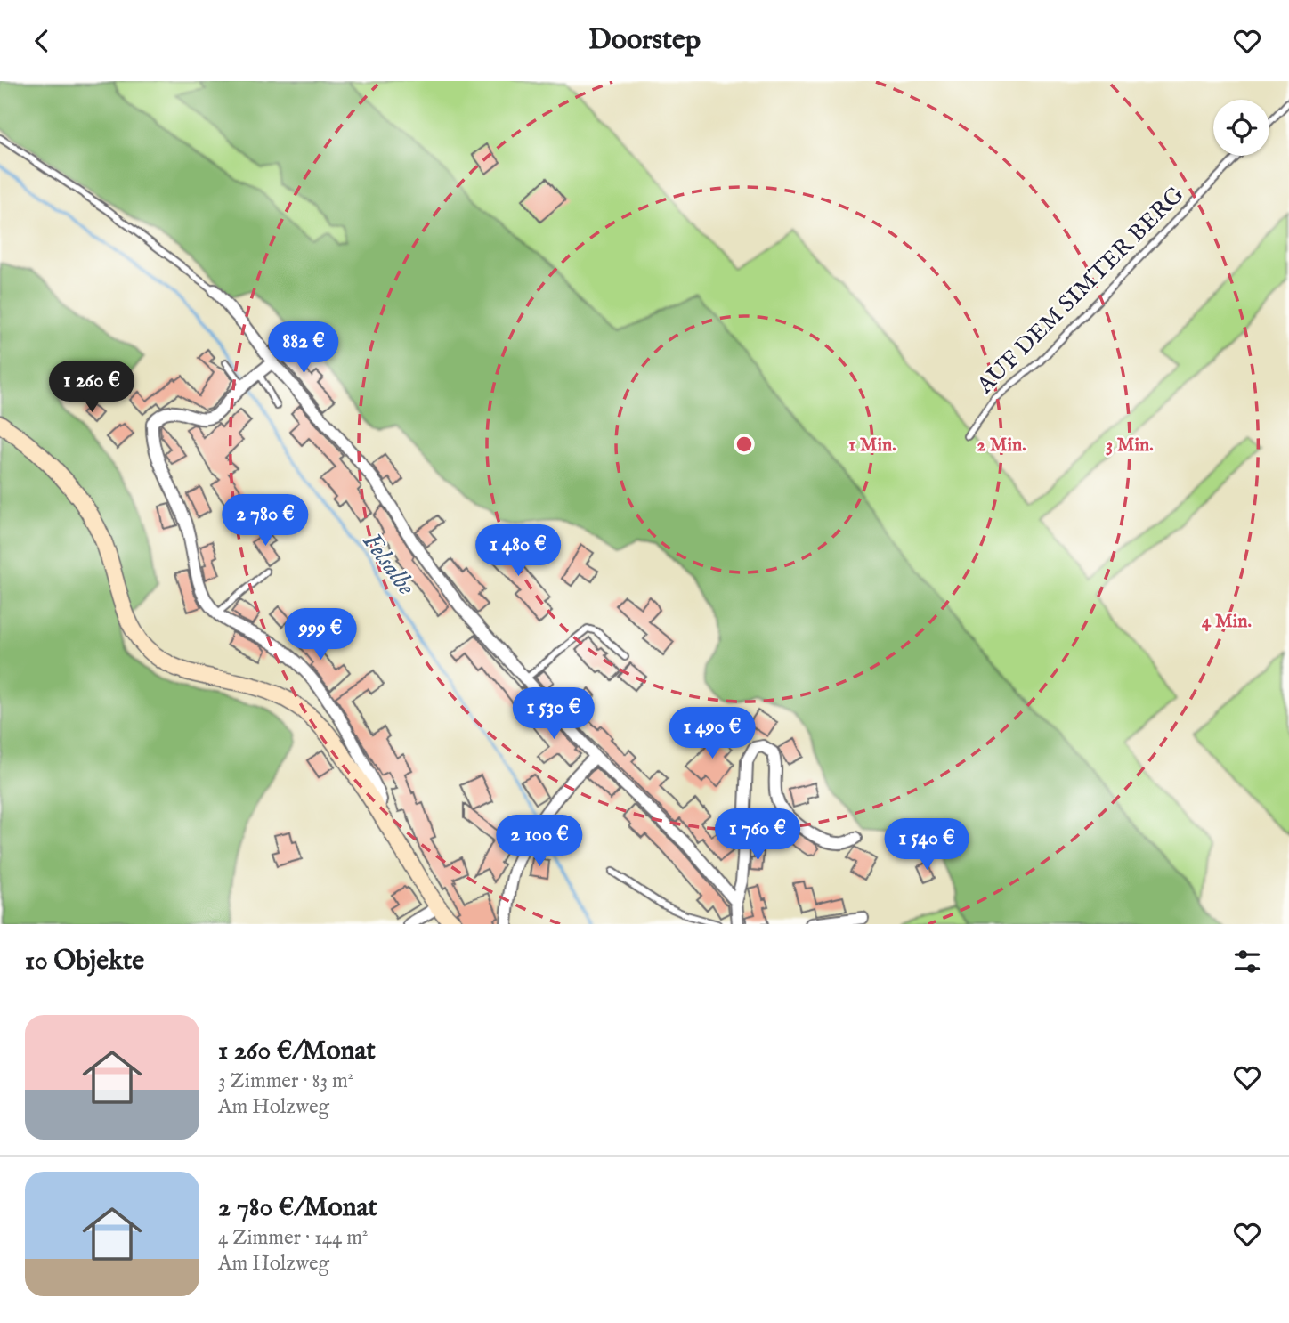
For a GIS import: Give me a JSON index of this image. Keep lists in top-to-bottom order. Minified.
{"streets":{"lane":["AUF DEM SIMTER BERG"]},"water":["Felsalbe"],"page":{"header":"Doorstep","price":["882 €","1 260 €","2 780 €","1 480 €","999 €","1 530 €","1 490 €","1 760 €","2 100 €","1 540 €"],"heading":"10 Objekte","list":[{"name":"1 260 €/Monat","note":"3 Zimmer · 83 m² · Am Holzweg"},{"name":"2 780 €/Monat","note":"4 Zimmer · 144 m² · Am Holzweg"}]},"rings":["1 Min.","2 Min.","3 Min.","4 Min."]}
